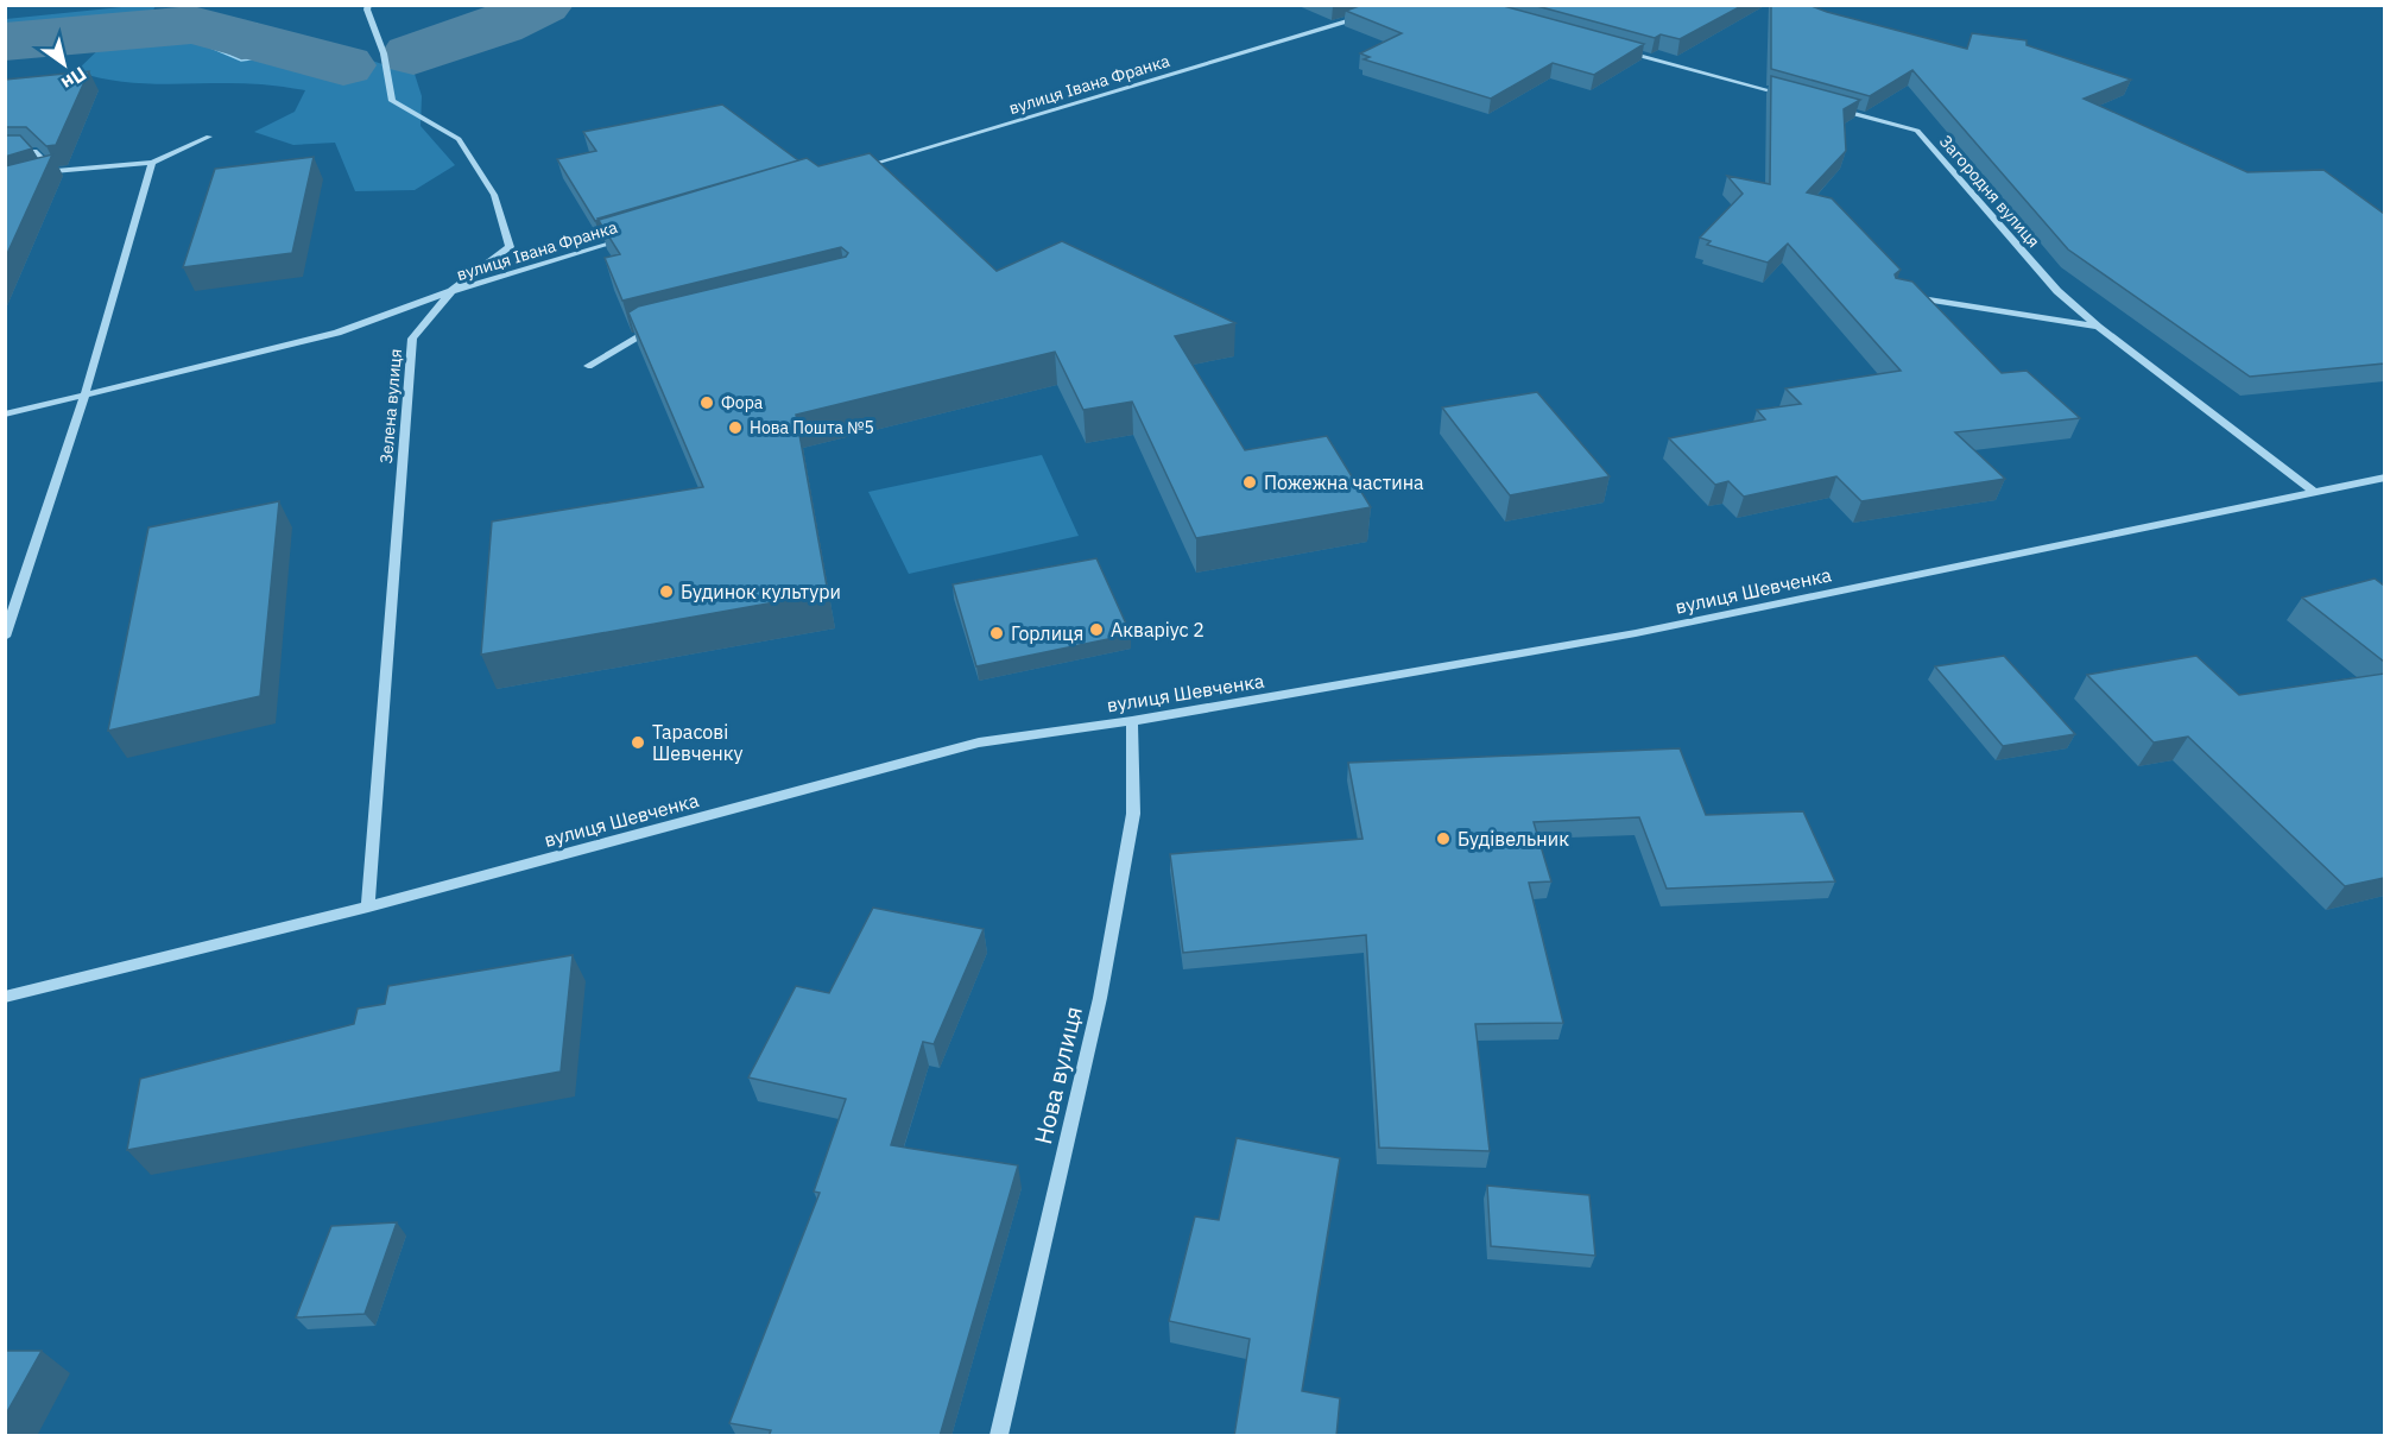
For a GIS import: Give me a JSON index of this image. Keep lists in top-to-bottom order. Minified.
{"streets":{"street":["вулиця Івана Франка","Загородня вулиця","Зелена вулиця","вулиця Шевченка","Нова вулиця"]},"crossings":[["вулиця Івана Франка","Зелена вулиця"],["Загородня вулиця","вулиця Шевченка"],["Зелена вулиця","вулиця Шевченка"],["вулиця Шевченка","Нова вулиця"]],"places":["Фора","Нова Пошта №5","Пожежна частина","Будинок культури","Акваріус 2","Горлиця","Тарасові Шевченку","Будівельник"],"north":"bottom right"}
